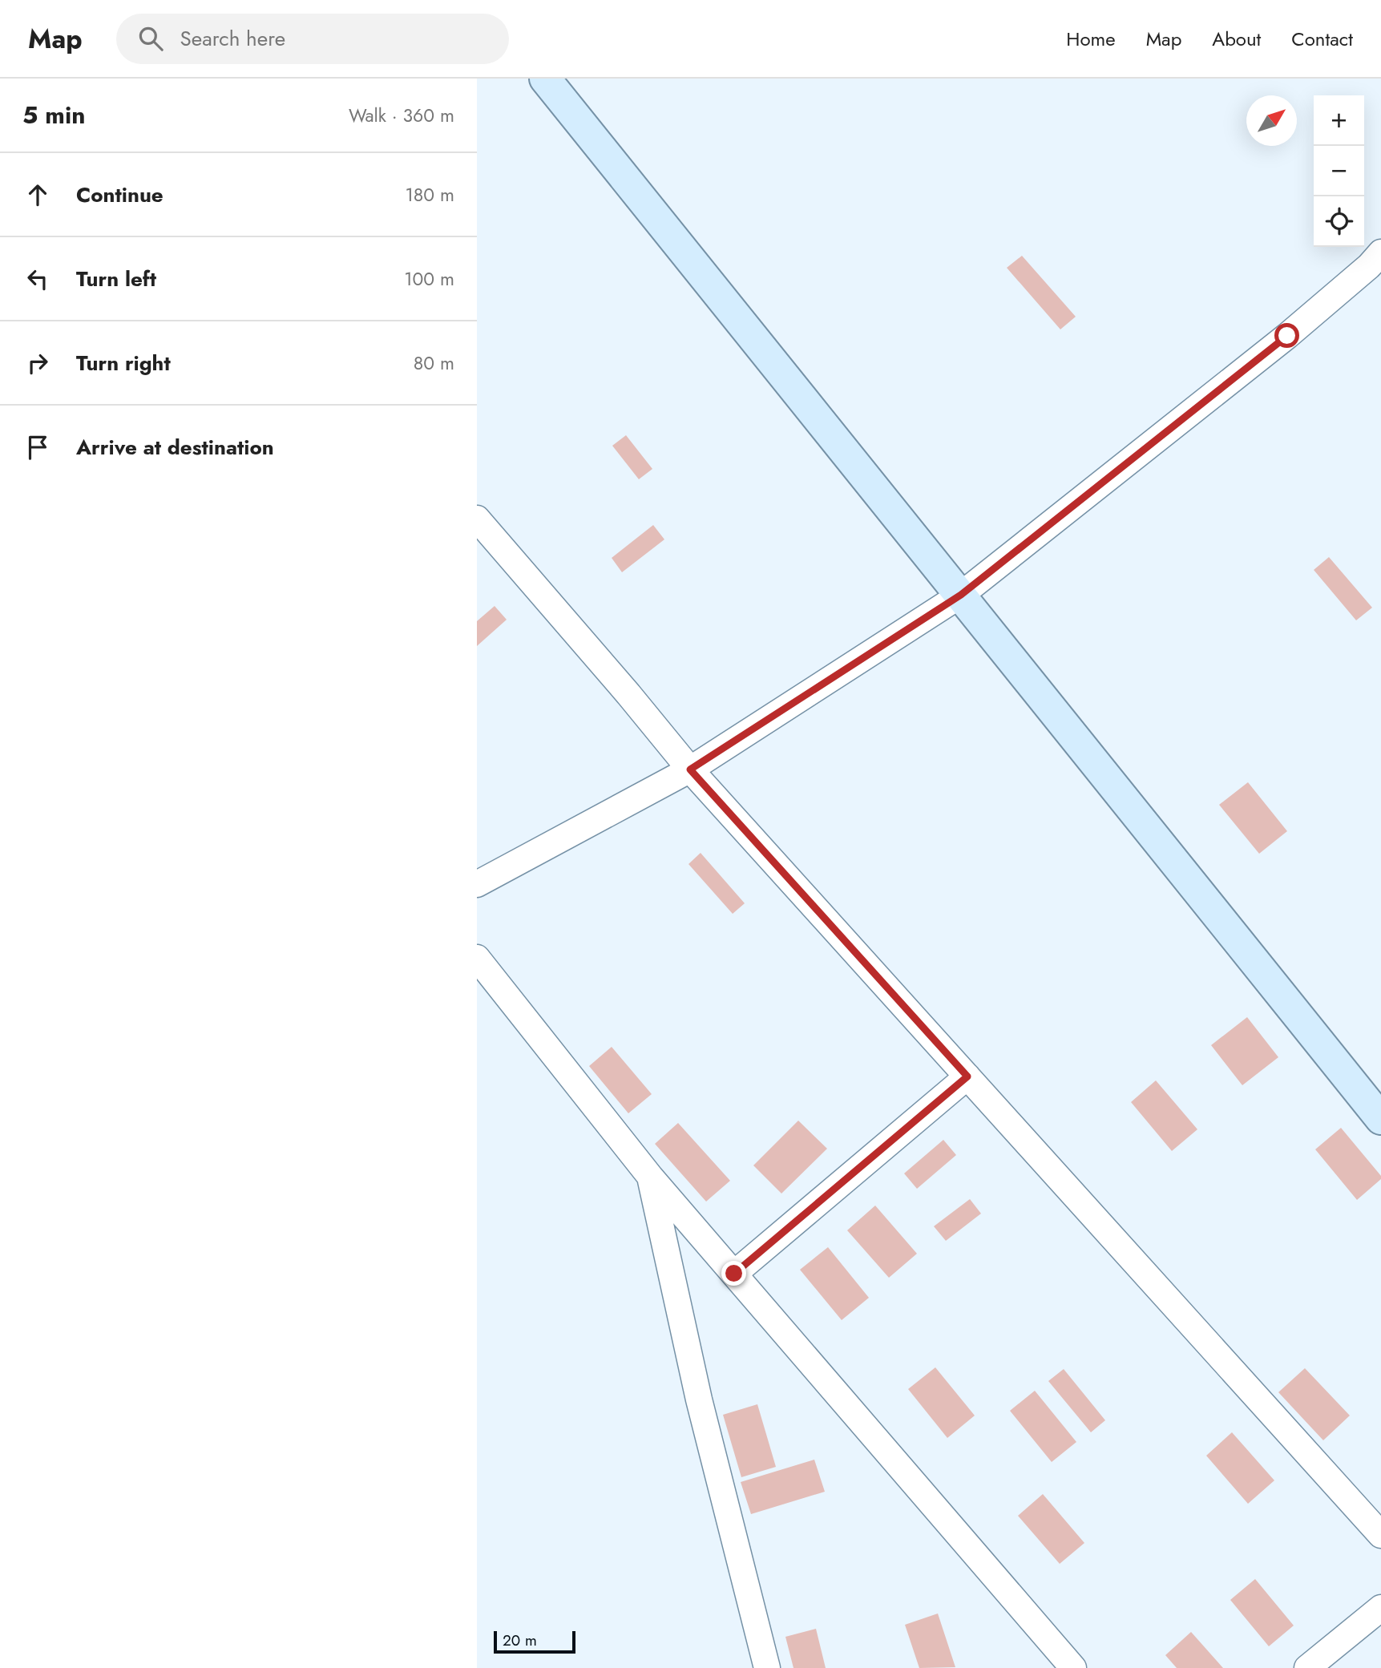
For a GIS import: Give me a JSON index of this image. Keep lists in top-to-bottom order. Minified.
{"scale_bar":"20 m","north":"top right","page":{"header":"Map","search":"Search here","nav":["Home","Map","About","Contact"],"heading":["5 min","Walk · 360 m"],"map_buttons":["+","−"],"list":[["Continue","180 m"],["Turn left","100 m"],["Turn right","80 m"],"Arrive at destination"],"scale":"20 m"}}
